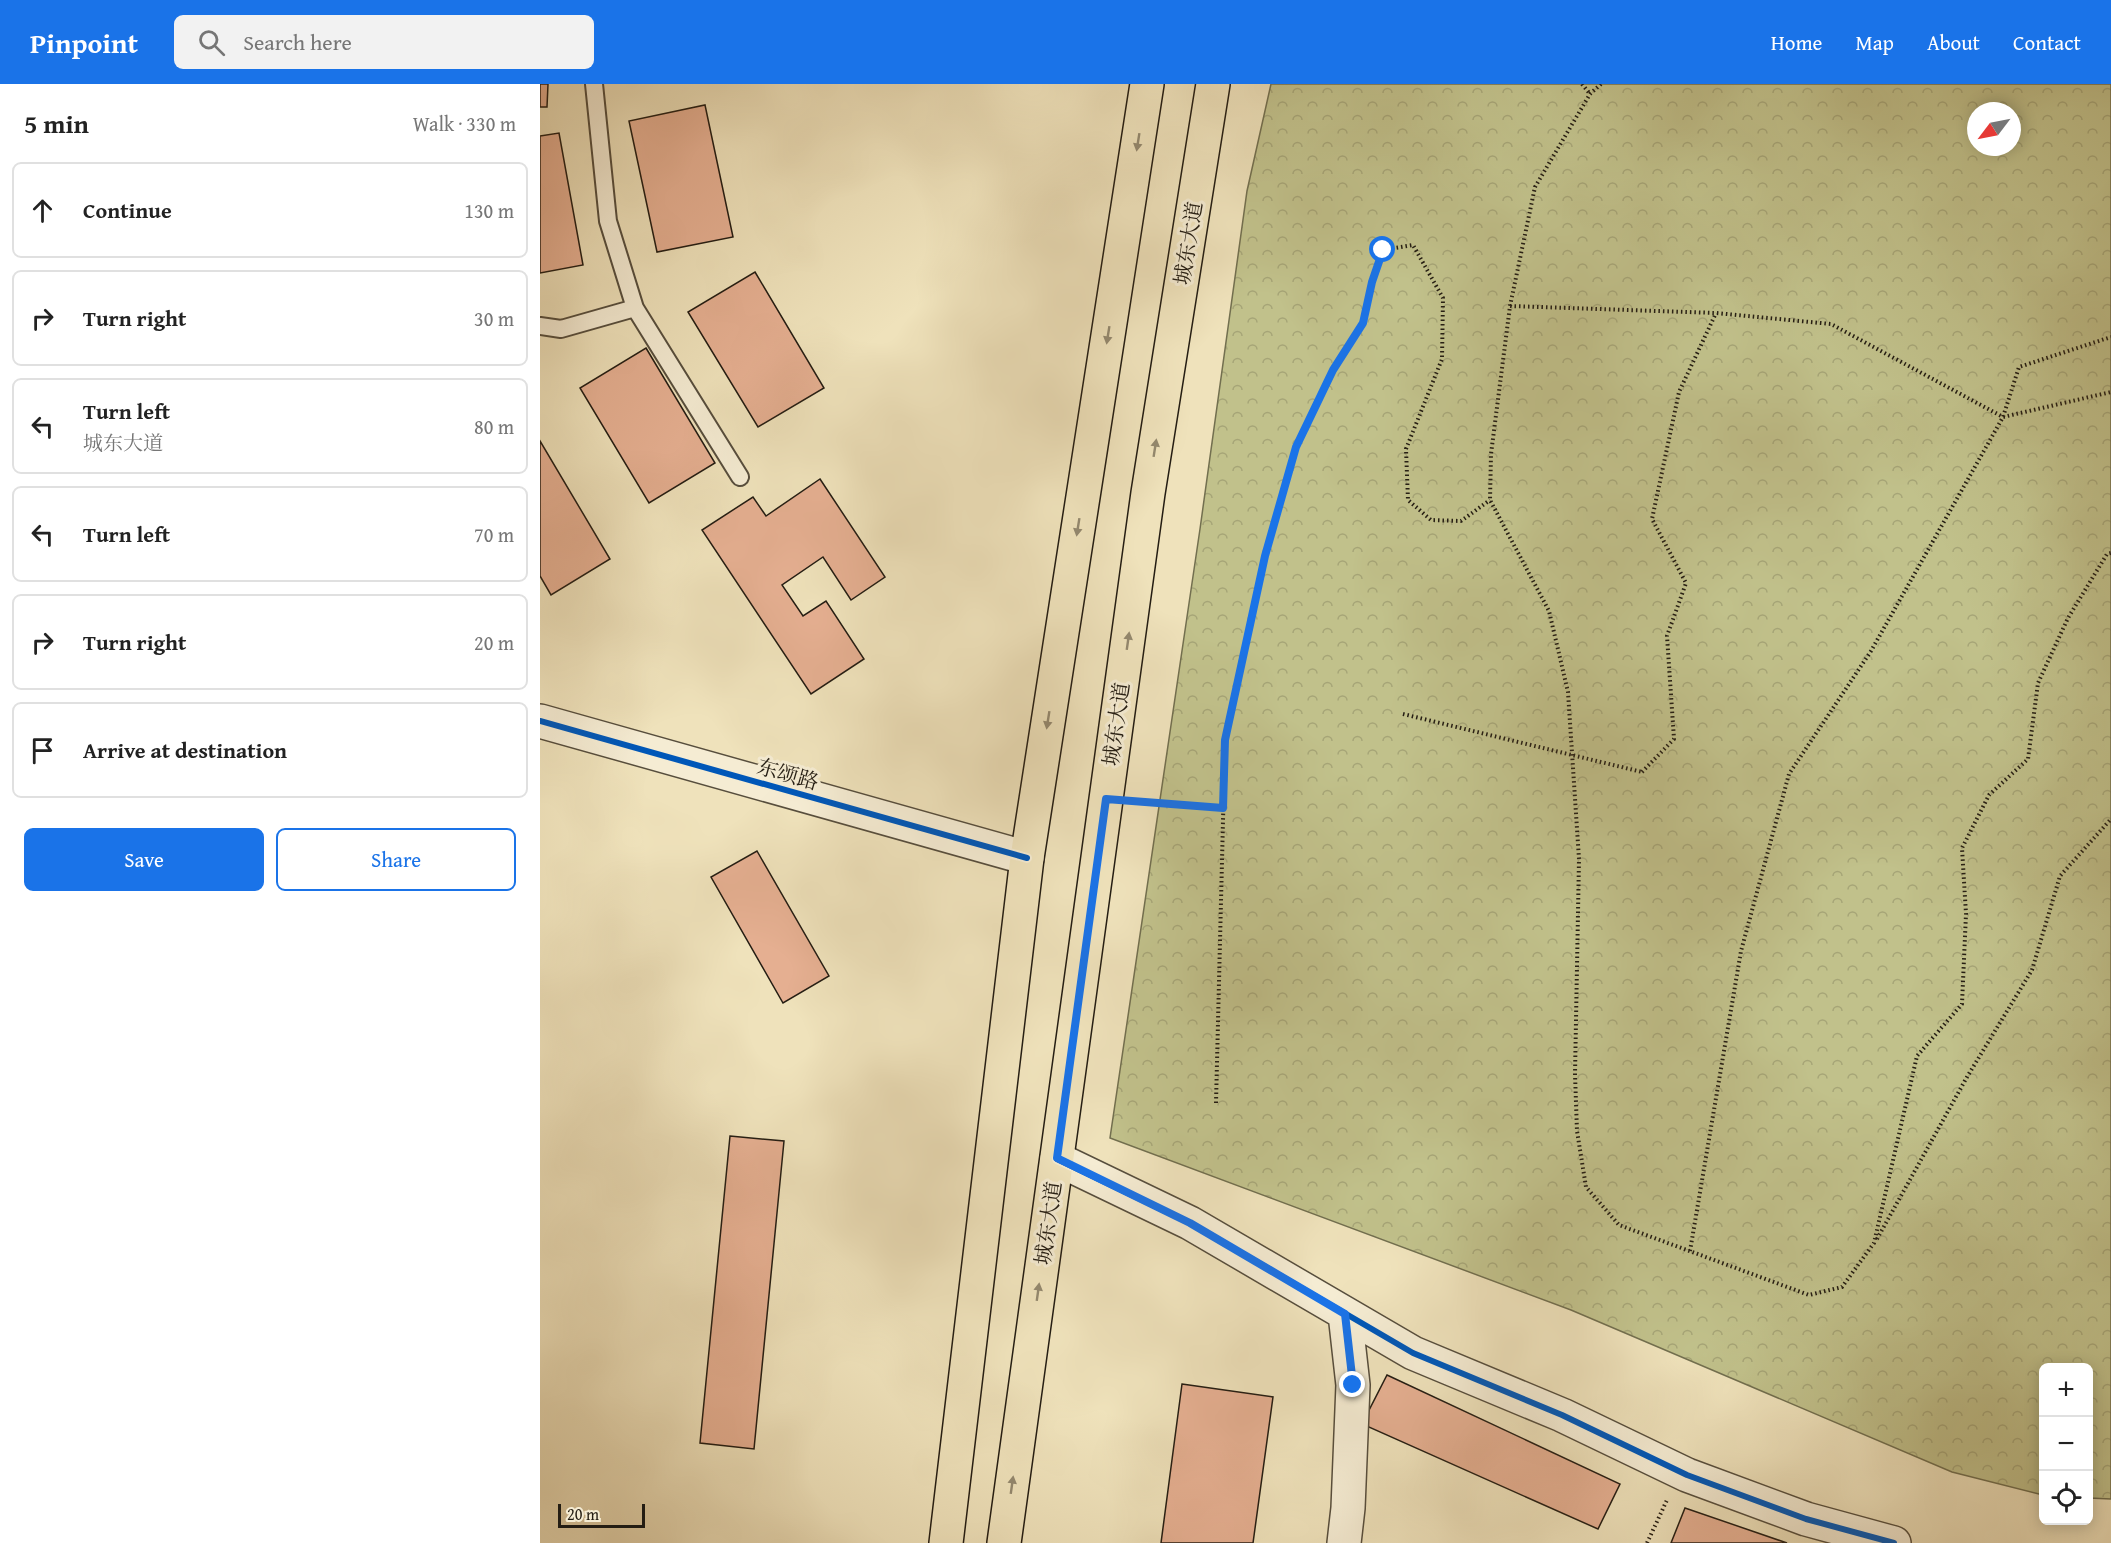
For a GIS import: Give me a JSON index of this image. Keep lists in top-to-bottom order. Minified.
{"streets":{"main road":["城东大道"],"street":["东颂路"]},"scale_bar":"20 m","north":"bottom left","page":{"header":"Pinpoint","search":"Search here","nav":["Home","Map","About","Contact"],"heading":["5 min","Walk · 330 m"],"list":[["Continue","130 m"],["Turn right","30 m"],["Turn left","城东大道","80 m"],["Turn left","70 m"],["Turn right","20 m"],"Arrive at destination"],"buttons":["Save","Share"],"map_buttons":["+","−"],"scale":"20 m"}}
